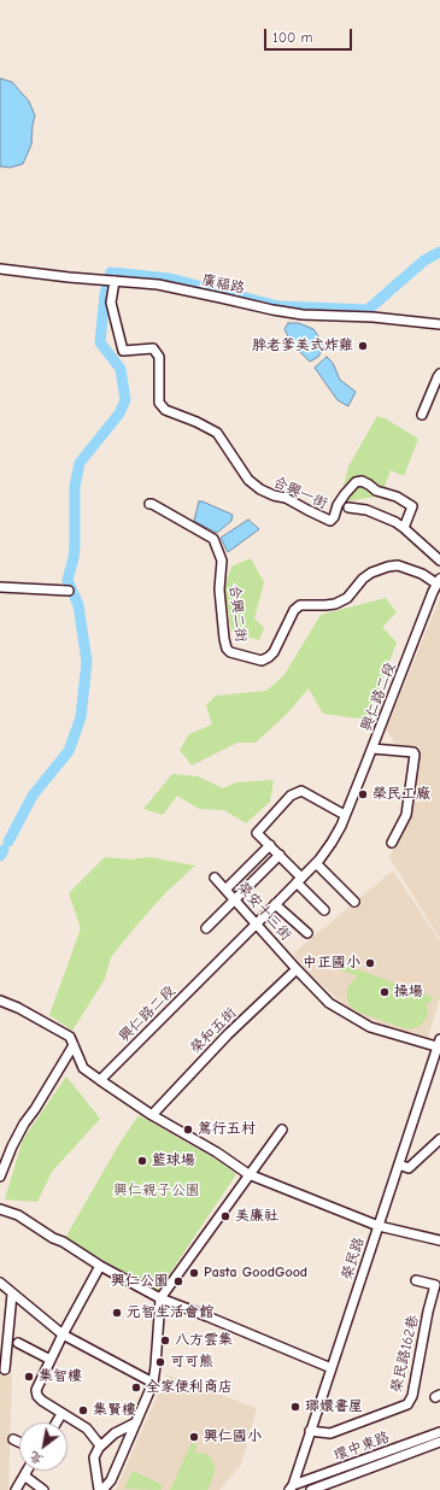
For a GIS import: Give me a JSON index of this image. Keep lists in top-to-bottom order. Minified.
{"streets":{"street":["廣福路","合興一街","合興二街","興仁路二段","榮安十三街","榮和五街","榮民路","榮民路162巷","環中東路"]},"crossings":[["廣福路","合興一街"],["合興二街","興仁路二段"],["興仁路二段","榮安十三街"],["榮安十三街","榮和五街"],["榮安十三街","榮民路"],["榮民路","榮民路162巷"],["榮民路","環中東路"]],"parks":["興仁親子公園"],"places":["胖老爹美式炸雞","榮民工廠","中正國小","操場","篤行五村","籃球場","美廉社","Pasta GoodGood","興仁公園","元智生活會館","八方雲集","可可熊","集智樓","全家便利商店","瑯嬛書屋","集賢樓","興仁國小"],"scale_bar":"100 m","north":"bottom left"}
